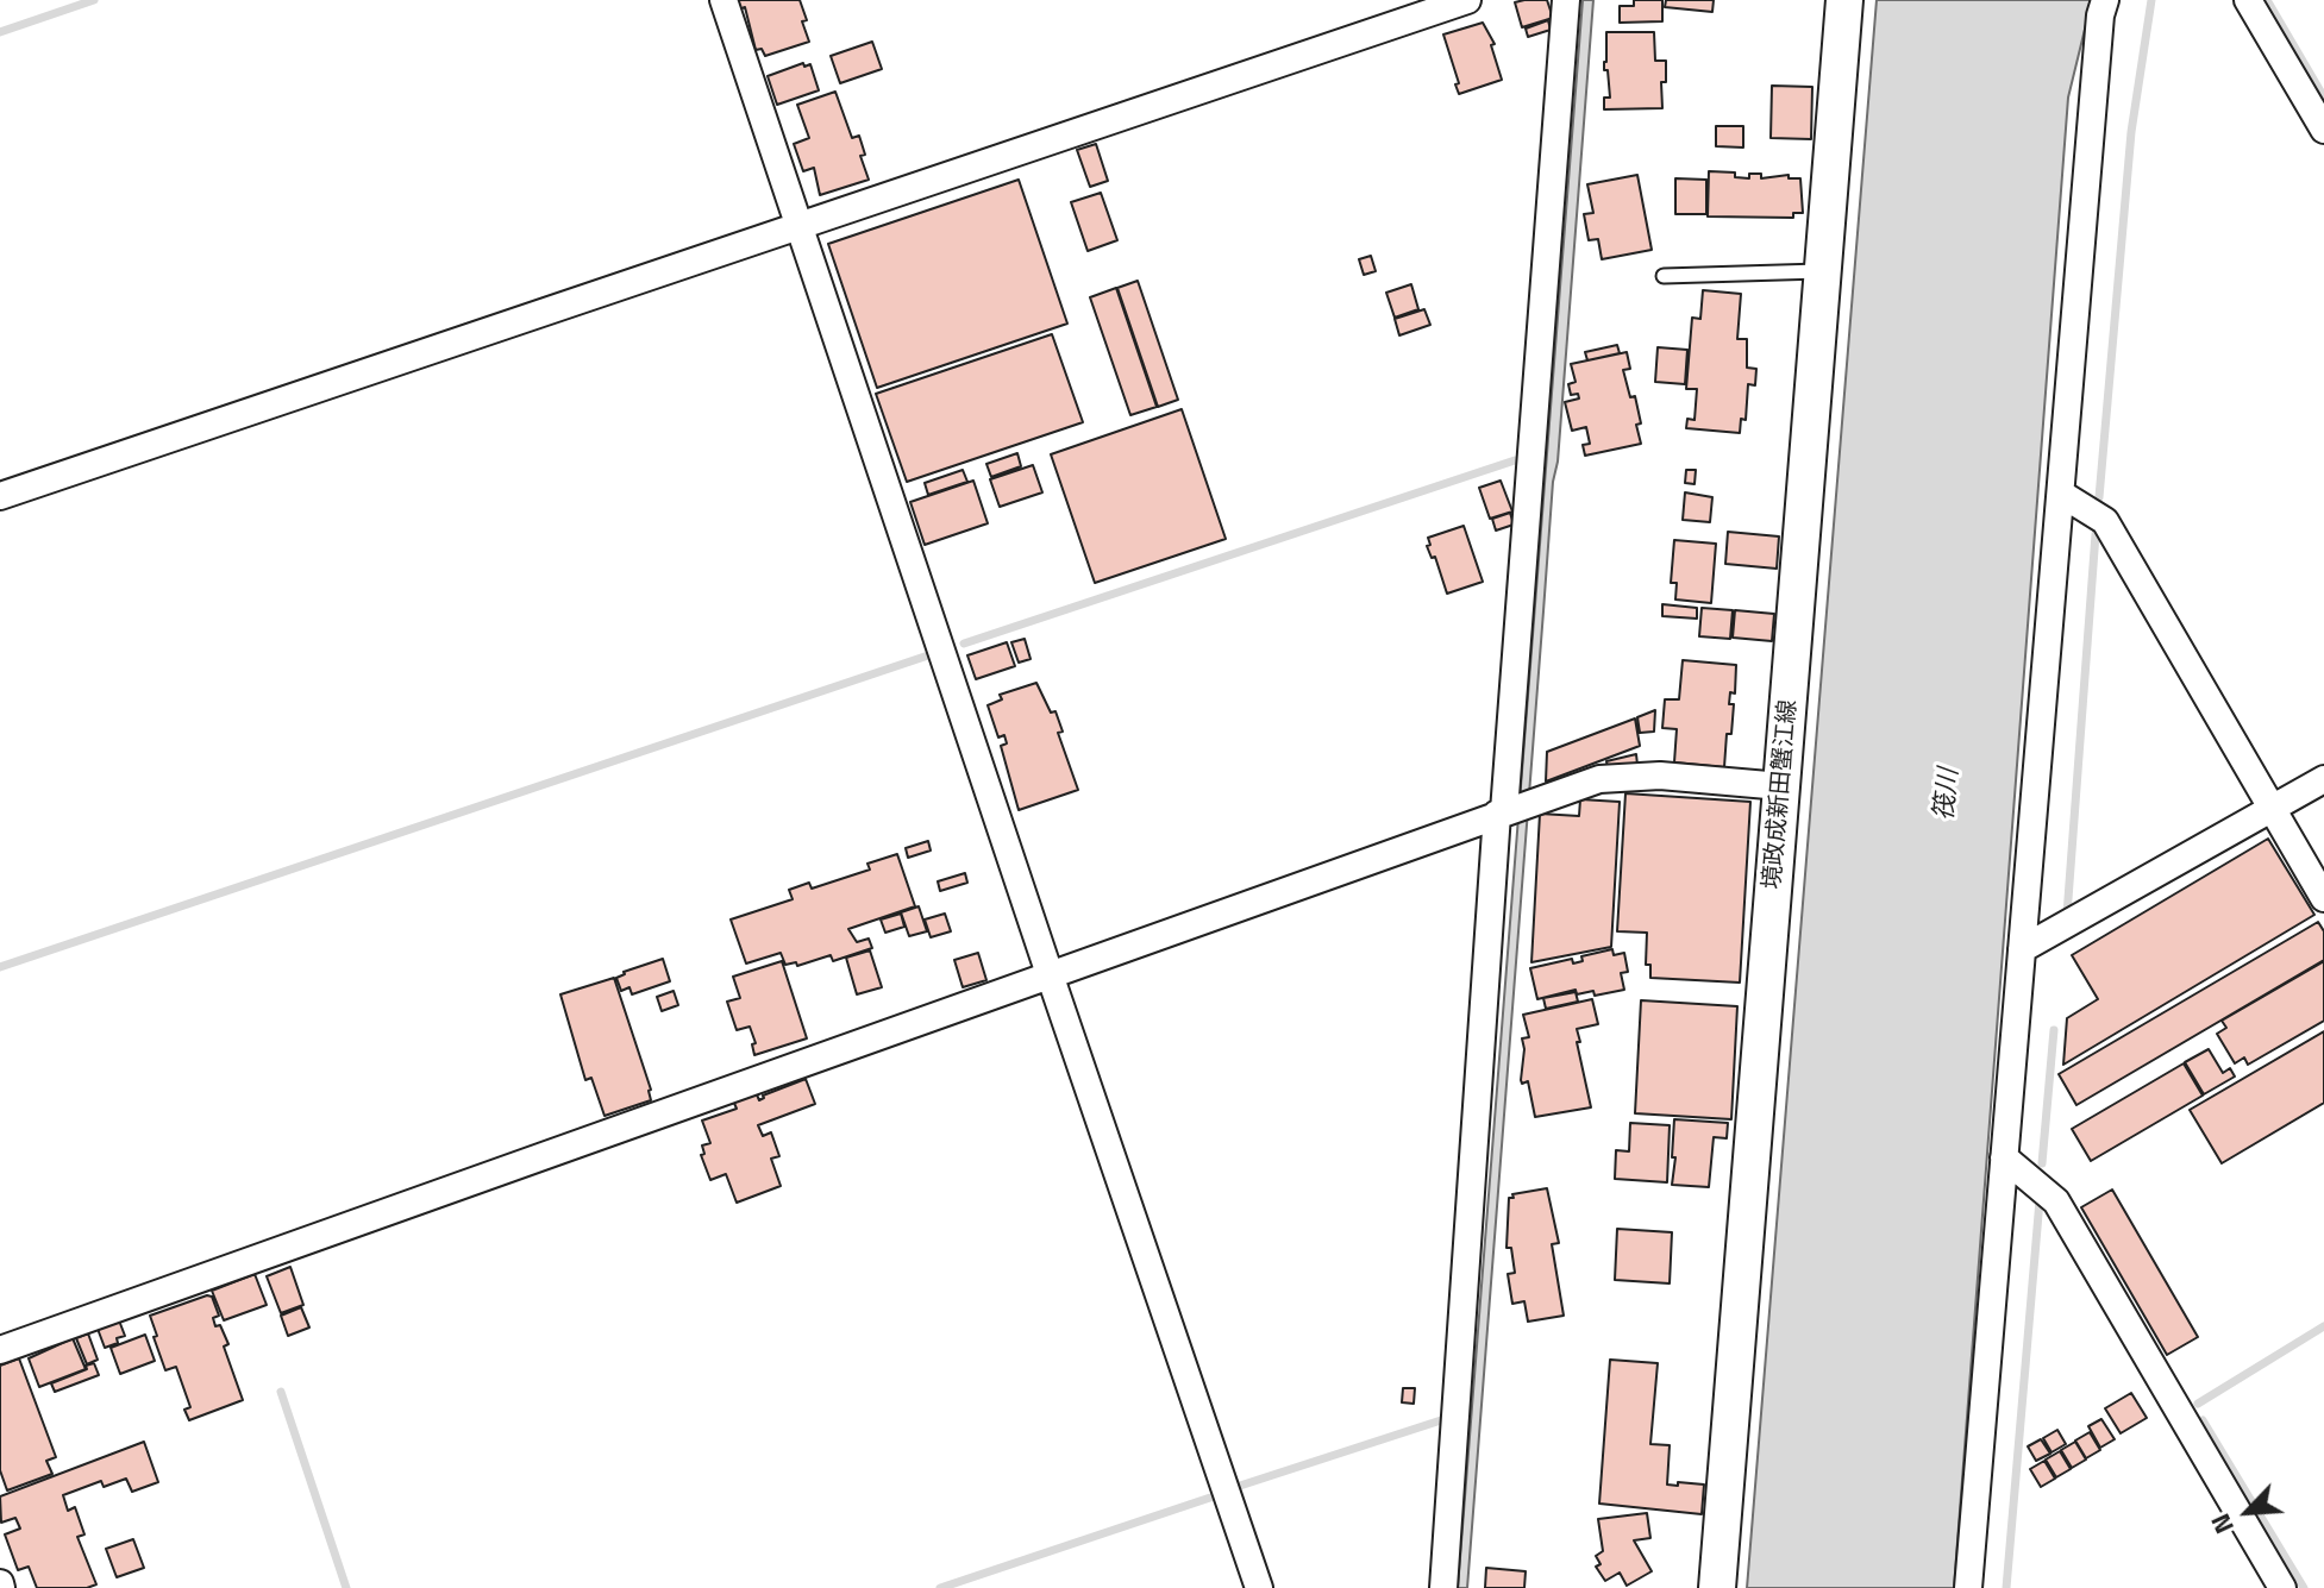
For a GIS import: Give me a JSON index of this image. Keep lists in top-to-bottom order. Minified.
{"streets":{"main road":["境政成新田蟹江線"]},"water":["筏川"],"north":"bottom left"}
